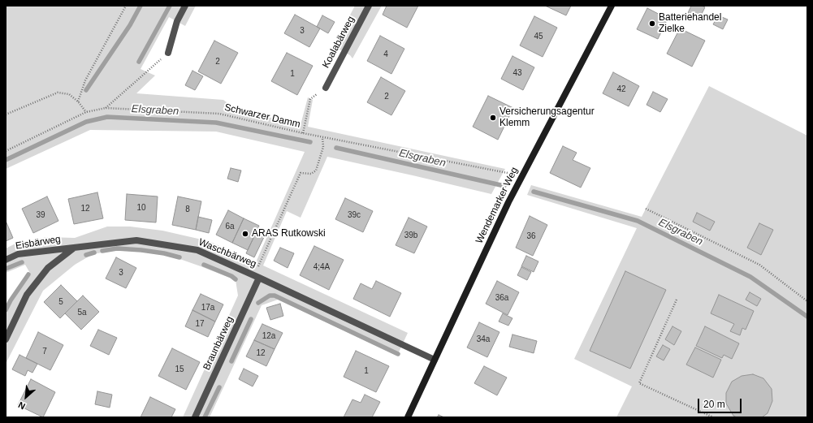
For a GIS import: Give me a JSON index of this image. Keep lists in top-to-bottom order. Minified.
{"streets":{"street":["Koalabärweg","Wendemarker Weg","Eisbärweg","Waschbärweg","Braunbärweg"],"path":["Schwarzer Damm"]},"crossings":[["Schwarzer Damm","Wendemarker Weg"],["Wendemarker Weg","Waschbärweg"],["Eisbärweg","Waschbärweg"],["Waschbärweg","Braunbärweg"]],"water":["Elsgraben"],"places":["Batteriehandel Zielke","Versicherungsagentur Klemm","ARAS Rutkowski"],"house_numbers":["3","45","4","2","43","1","42","2","10","12","8","39","39c","6a","39b","36","4;4A","3","36a","5","17a","5a","17","12a","34a","7","12","15","1"],"scale_bar":"20 m","north":"bottom left"}
